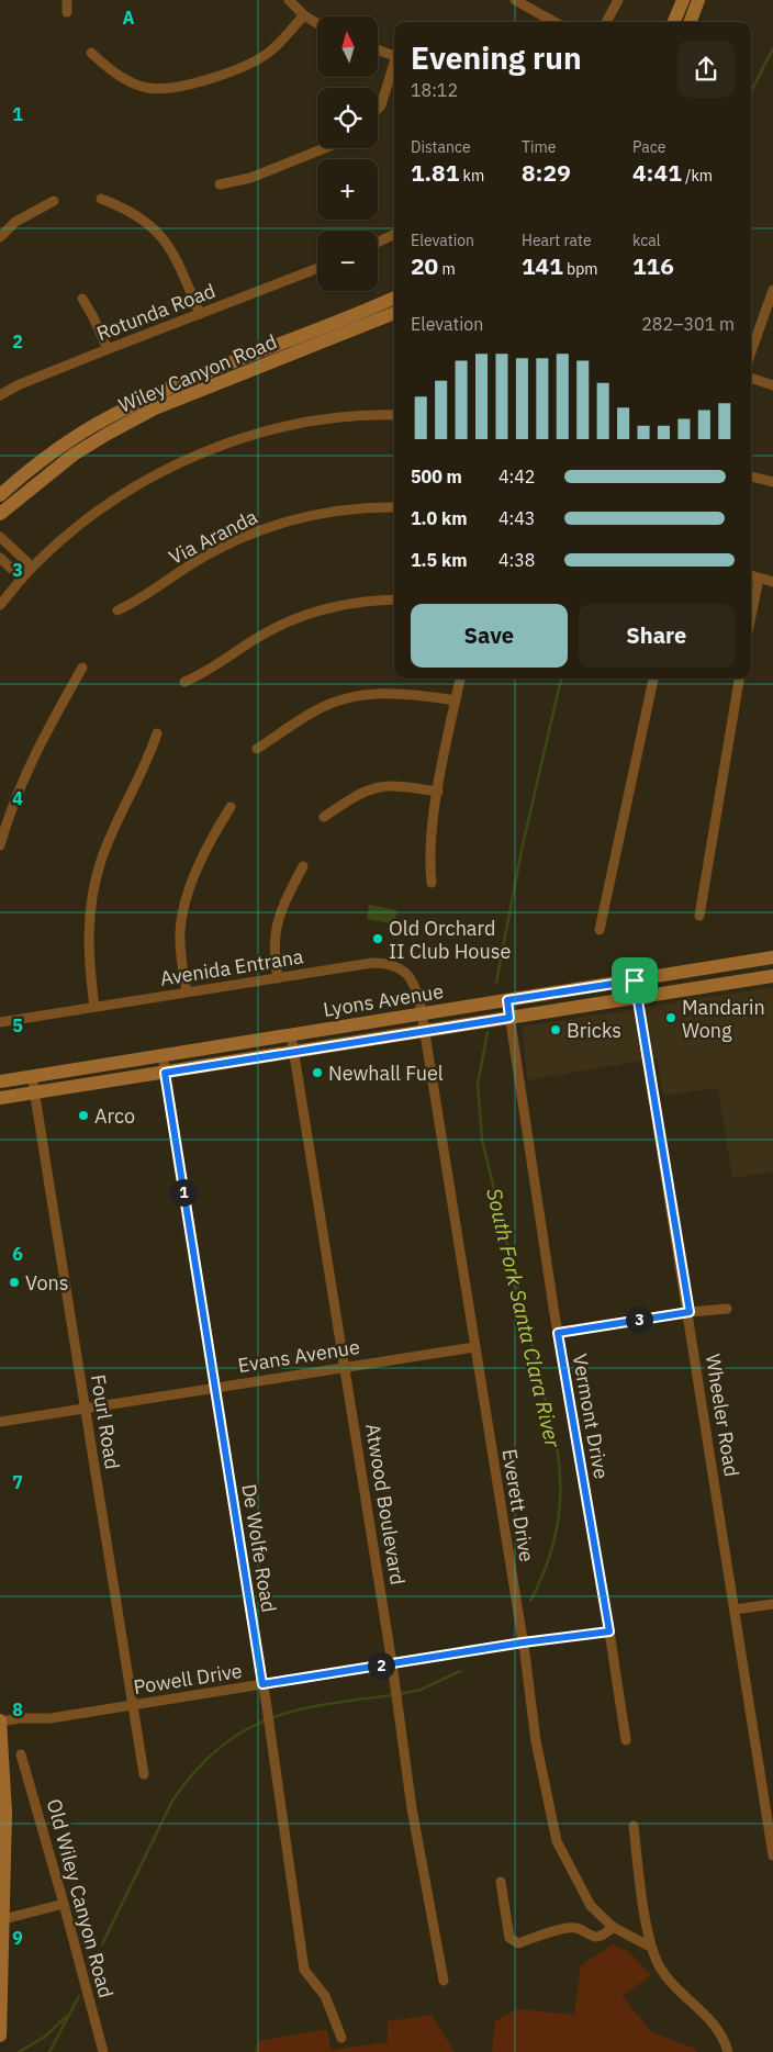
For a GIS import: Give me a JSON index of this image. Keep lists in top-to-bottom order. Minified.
{"streets":{"main road":["Wiley Canyon Road","Lyons Avenue"],"street":["Rotunda Road","Via Aranda","Avenida Entrana","Evans Avenue","Wheeler Road","Vermont Drive","Fourl Road","Atwood Boulevard","Everett Drive","De Wolfe Road","Powell Drive","Old Wiley Canyon Road"]},"crossings":[["Avenida Entrana","Lyons Avenue"],["Avenida Entrana","Everett Drive"],["Lyons Avenue","Wheeler Road"],["Lyons Avenue","Vermont Drive"],["Lyons Avenue","Fourl Road"],["Lyons Avenue","Atwood Boulevard"],["Lyons Avenue","Everett Drive"],["Lyons Avenue","De Wolfe Road"],["Evans Avenue","Fourl Road"],["Evans Avenue","Atwood Boulevard"],["Evans Avenue","Everett Drive"],["Evans Avenue","De Wolfe Road"],["Vermont Drive","Powell Drive"],["Fourl Road","Powell Drive"],["Atwood Boulevard","Powell Drive"],["Everett Drive","Powell Drive"],["De Wolfe Road","Powell Drive"]],"water":["South Fork Santa Clara River"],"places":["Old Orchard II Club House","Mandarin Wong","Bricks","Newhall Fuel","Arco","Vons"],"north":"top","page":{"map_buttons":["+","−"],"heading":["Evening run","18:12"],"stats":[["Distance","1.81 km"],["Time","8:29"],["Pace","4:41 /km"],["Elevation","20 m"],["Heart rate","141 bpm"],["kcal","116"]],"chart":["Elevation","282–301 m"],"list":[{"name":"500 m","note":"4:42"},{"name":"1.0 km","note":"4:43"},{"name":"1.5 km","note":"4:38"}],"buttons":["Save","Share"],"pins":["1","3","2"]},"grid":{"columns":["A"],"rows":["1","2","3","4","5","6","7","8","9"]}}
